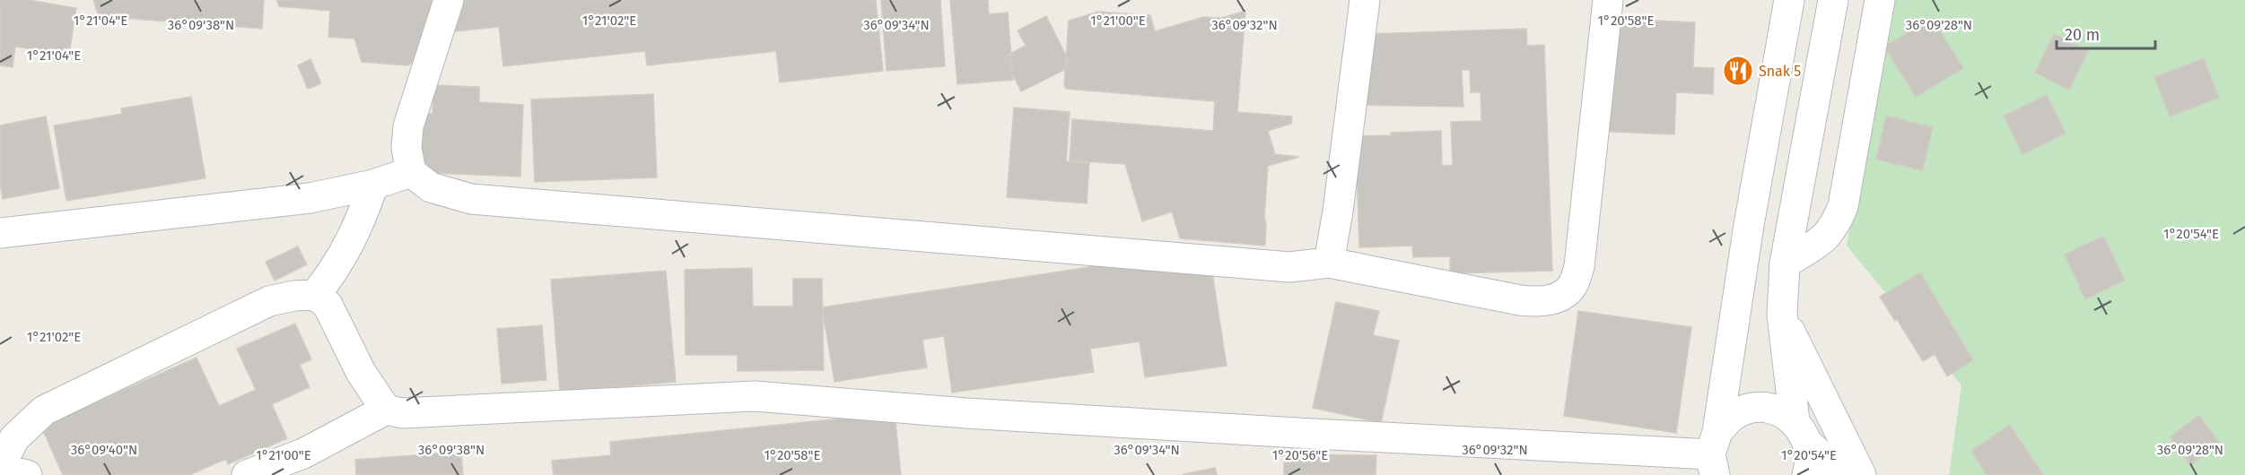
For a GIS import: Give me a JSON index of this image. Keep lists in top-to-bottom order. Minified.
{"places":{"restaurant":["Snak 5"]},"scale_bar":"20 m","coordinates":["1°21'04\"E","1°21'02\"E","1°20'58\"E","1°21'00\"E","36°09'38\"N","36°09'34\"N","36°09'32\"N","36°09'28\"N","1°20'54\"E","36°09'40\"N","1°20'56\"E"]}
